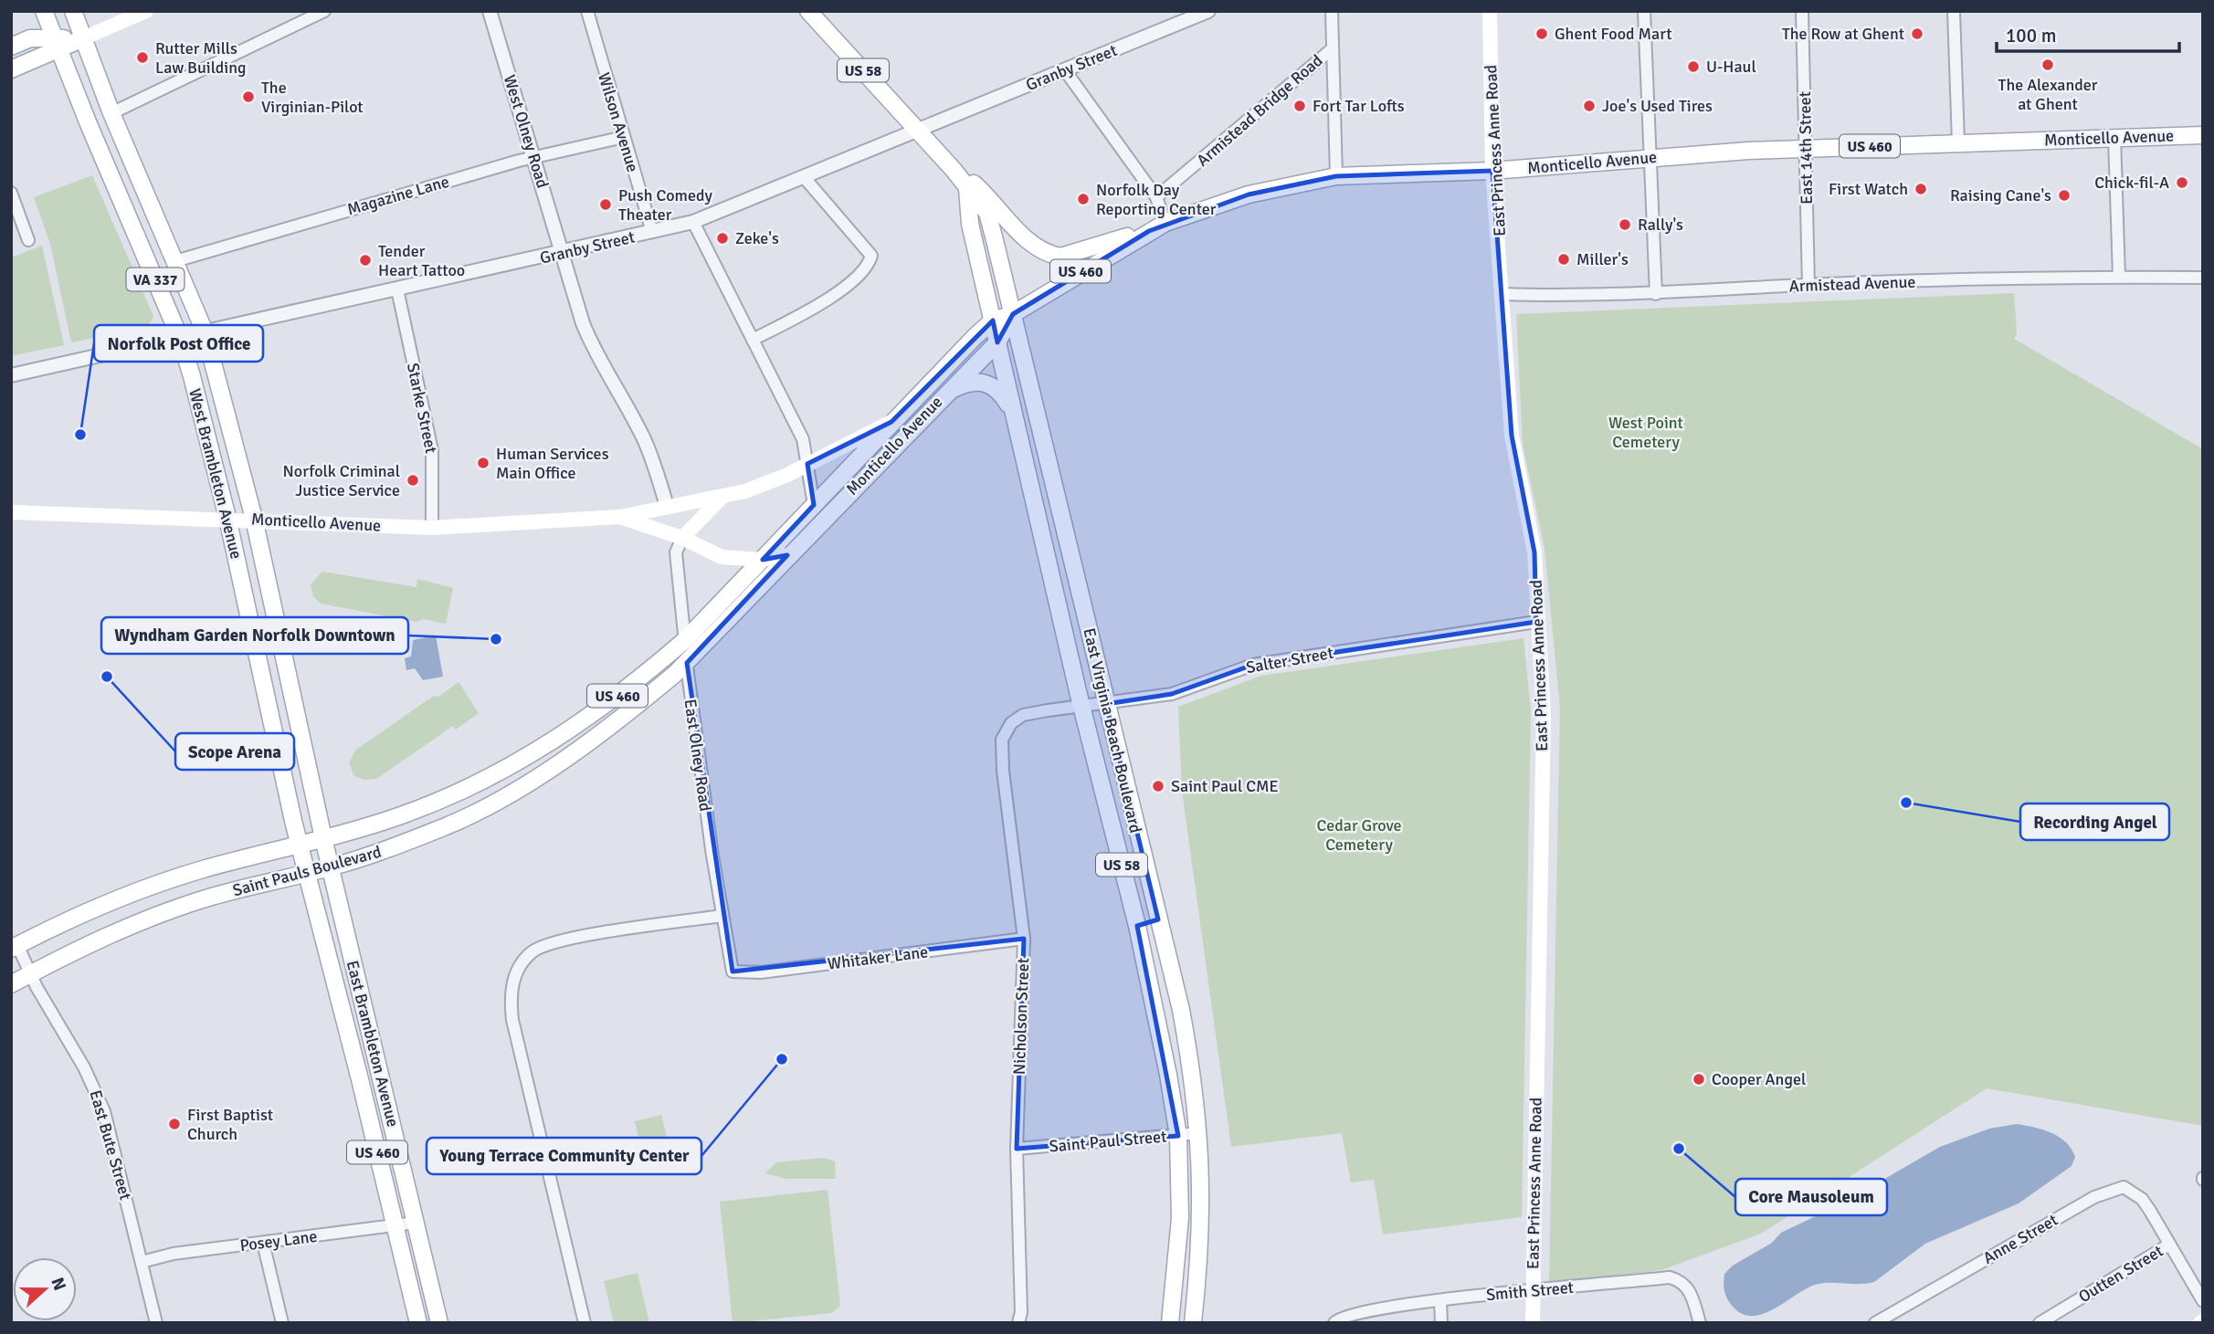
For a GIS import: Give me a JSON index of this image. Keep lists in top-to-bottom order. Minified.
{"streets":{"main road":["US 58","Monticello Avenue","US 460","East Princess Anne Road","VA 337","West Brambleton Avenue","East Virginia Beach Boulevard","Saint Pauls Boulevard","East Brambleton Avenue"],"street":["Granby Street","Armistead Bridge Road","Wilson Avenue","West Olney Road","East 14th Street","Magazine Lane","Armistead Avenue","Starke Street","Salter Street","East Olney Road","Whitaker Lane","Nicholson Street","Saint Paul Street","East Bute Street","Anne Street","Posey Lane","Outten Street","Smith Street"]},"crossings":[["Granby Street","US 58"],["Granby Street","Wilson Avenue"],["Granby Street","West Olney Road"],["Granby Street","Starke Street"],["Granby Street","West Brambleton Avenue"],["Granby Street","East Virginia Beach Boulevard"],["US 58","East Virginia Beach Boulevard"],["Wilson Avenue","Magazine Lane"],["West Olney Road","Magazine Lane"],["Monticello Avenue","East 14th Street"],["Monticello Avenue","East Princess Anne Road"],["Monticello Avenue","Starke Street"],["Monticello Avenue","West Brambleton Avenue"],["Monticello Avenue","East Virginia Beach Boulevard"],["Monticello Avenue","East Olney Road"],["Monticello Avenue","Saint Pauls Boulevard"],["East 14th Street","Armistead Avenue"],["East Princess Anne Road","Armistead Avenue"],["East Princess Anne Road","Salter Street"],["East Princess Anne Road","Smith Street"],["Magazine Lane","West Brambleton Avenue"],["West Brambleton Avenue","Saint Pauls Boulevard"],["West Brambleton Avenue","East Brambleton Avenue"],["Salter Street","East Virginia Beach Boulevard"],["Salter Street","Nicholson Street"],["East Virginia Beach Boulevard","Saint Paul Street"],["East Olney Road","Saint Pauls Boulevard"],["East Olney Road","Whitaker Lane"],["Saint Pauls Boulevard","East Brambleton Avenue"],["Saint Pauls Boulevard","East Bute Street"],["Whitaker Lane","Nicholson Street"],["Nicholson Street","Saint Paul Street"],["East Brambleton Avenue","Posey Lane"],["East Bute Street","Posey Lane"],["Anne Street","Outten Street"]],"parks":["West Point Cemetery","Cedar Grove Cemetery"],"places":["Ghent Food Mart","The Row at Ghent","Rutter Mills Law Building","The Alexander at Ghent","U-Haul","The Virginian-Pilot","Fort Tar Lofts","Joe's Used Tires","Chick-fil-A","First Watch","Raising Cane's","Norfolk Day Reporting Center","Push Comedy Theater","Rally's","Zeke's","Miller's","Tender Heart Tattoo","Norfolk Post Office","Human Services Main Office","Norfolk Criminal Justice Service","Wyndham Garden Norfolk Downtown","Scope Arena","Saint Paul CME","Recording Angel","Young Terrace Community Center","Cooper Angel","First Baptist Church","Core Mausoleum"],"scale_bar":"100 m","north":"right"}
